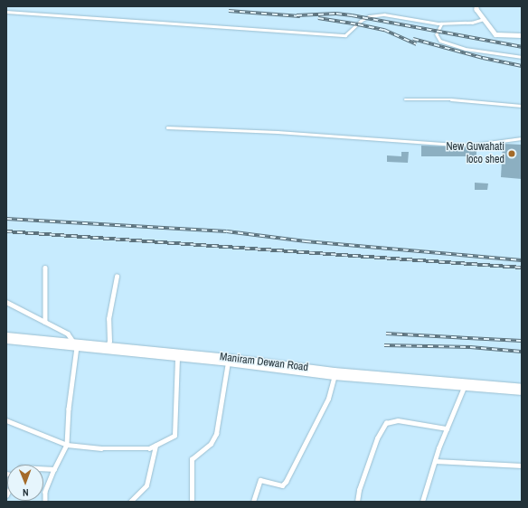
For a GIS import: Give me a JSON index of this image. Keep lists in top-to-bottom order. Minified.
{"streets":{"main road":["Maniram Dewan Road"]},"places":["New Guwahati loco shed"],"north":"bottom"}
